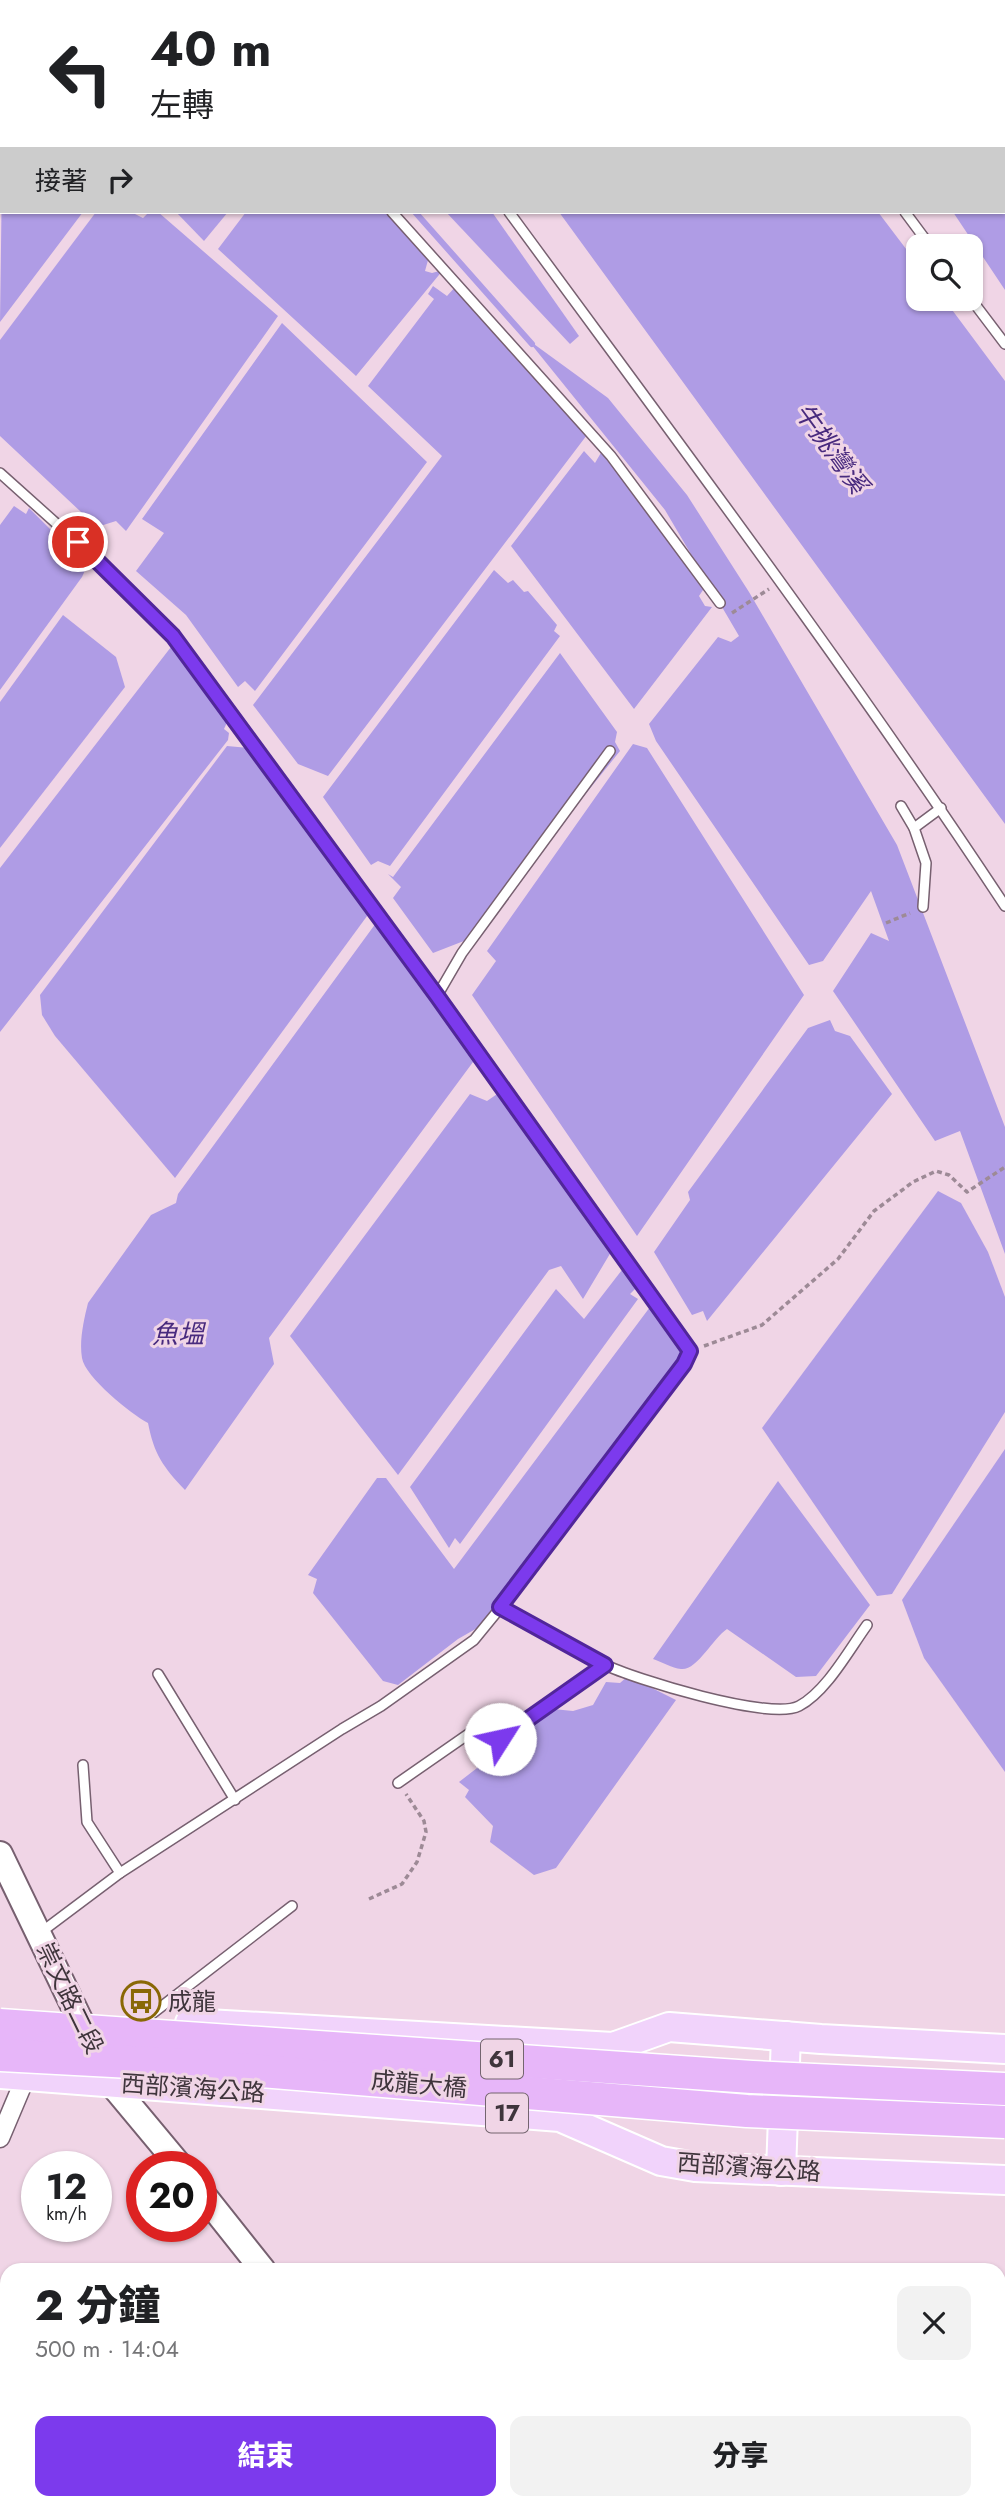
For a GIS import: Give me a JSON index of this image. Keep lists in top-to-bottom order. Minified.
{"streets":{"highway":["61","成龍大橋"],"main road":["西部濱海公路","17"],"street":["崇文路二段"]},"crossings":[["崇文路二段","西部濱海公路"]],"water":["牛挑灣溪","魚塭"],"places":{"bus stop":["成龍"]},"page":{"turn":["40 m","左轉"],"then":"接著","speed":"12 km/h","limit":"20","heading":["2 分鐘","500 m · 14:04"],"buttons":["結束","分享"]}}
